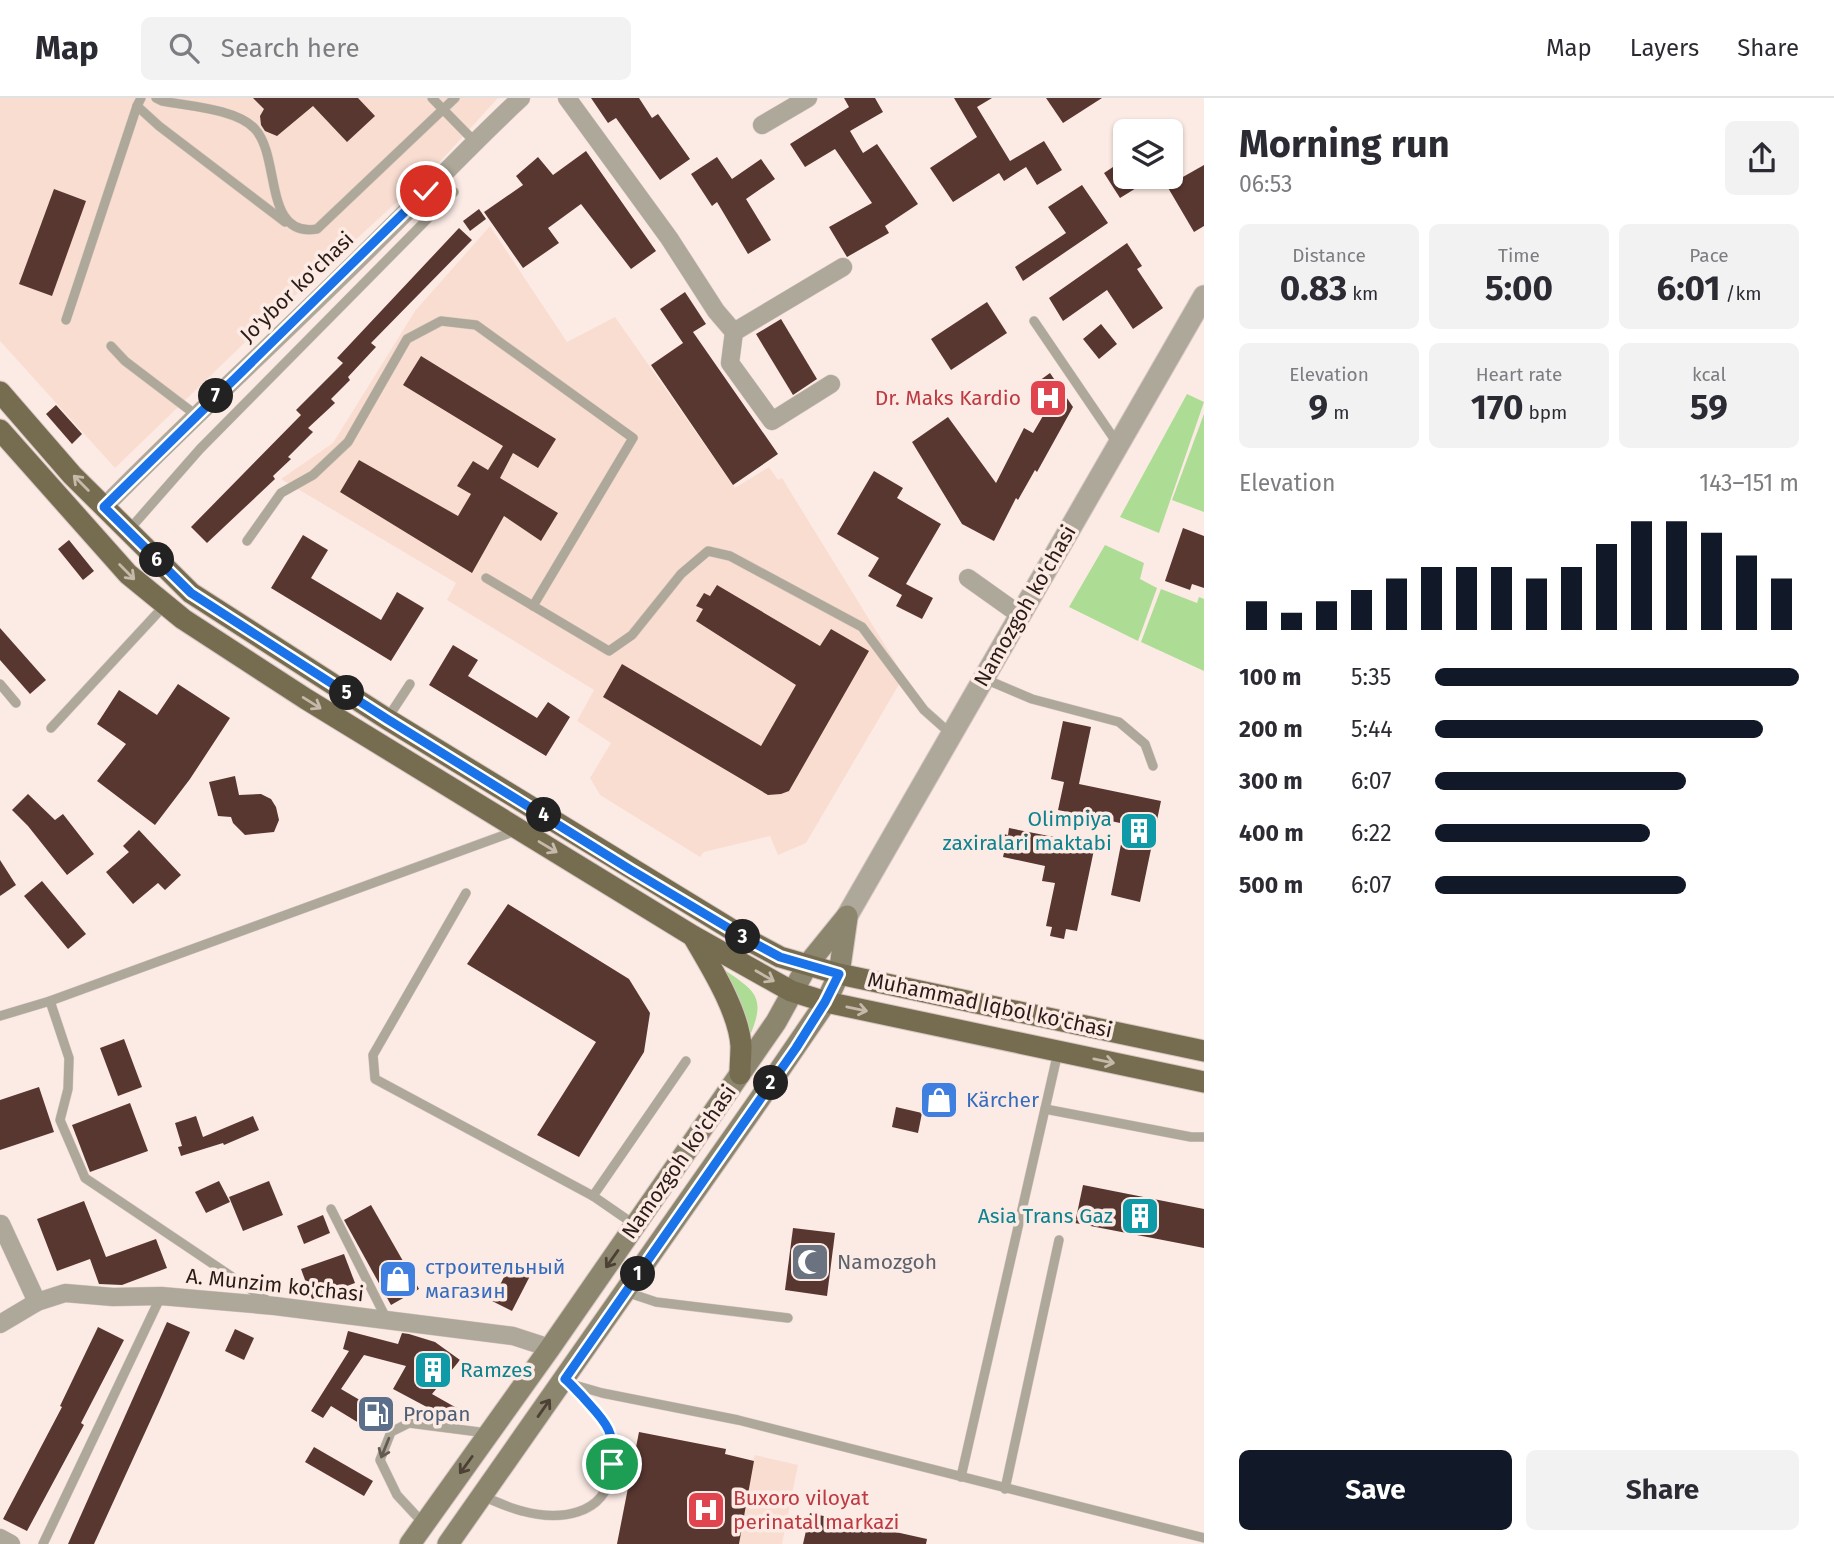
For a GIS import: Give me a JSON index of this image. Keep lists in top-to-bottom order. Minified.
{"streets":{"main road":["Namozgoh ko'chasi","Muhammad Iqbol ko'chasi"],"street":["Jo'ybor ko'chasi","A. Munzim ko'chasi"]},"crossings":[["Jo'ybor ko'chasi","Muhammad Iqbol ko'chasi"],["Namozgoh ko'chasi","Muhammad Iqbol ko'chasi"],["Namozgoh ko'chasi","A. Munzim ko'chasi"]],"places":{"hospital":["Dr. Maks Kardio","Buxoro viloyat perinatal markazi"],"building":["Olimpiya zaxiralari maktabi","Asia Trans Gaz","Ramzes"],"shop":["Kärcher","строительный магазин"],"mosque":["Namozgoh"],"fuel station":["Propan"]},"page":{"header":"Map","search":"Search here","nav":["Map","Layers","Share"],"heading":["Morning run","06:53"],"stats":[["Distance","0.83 km"],["Time","5:00"],["Pace","6:01 /km"],["Elevation","9 m"],["Heart rate","170 bpm"],["kcal","59"]],"pins":["7","6","5","4","3","2","1"],"chart":["Elevation","143–151 m"],"list":[{"name":"100 m","note":"5:35"},{"name":"200 m","note":"5:44"},{"name":"300 m","note":"6:07"},{"name":"400 m","note":"6:22"},{"name":"500 m","note":"6:07"}],"buttons":["Save","Share"]}}
